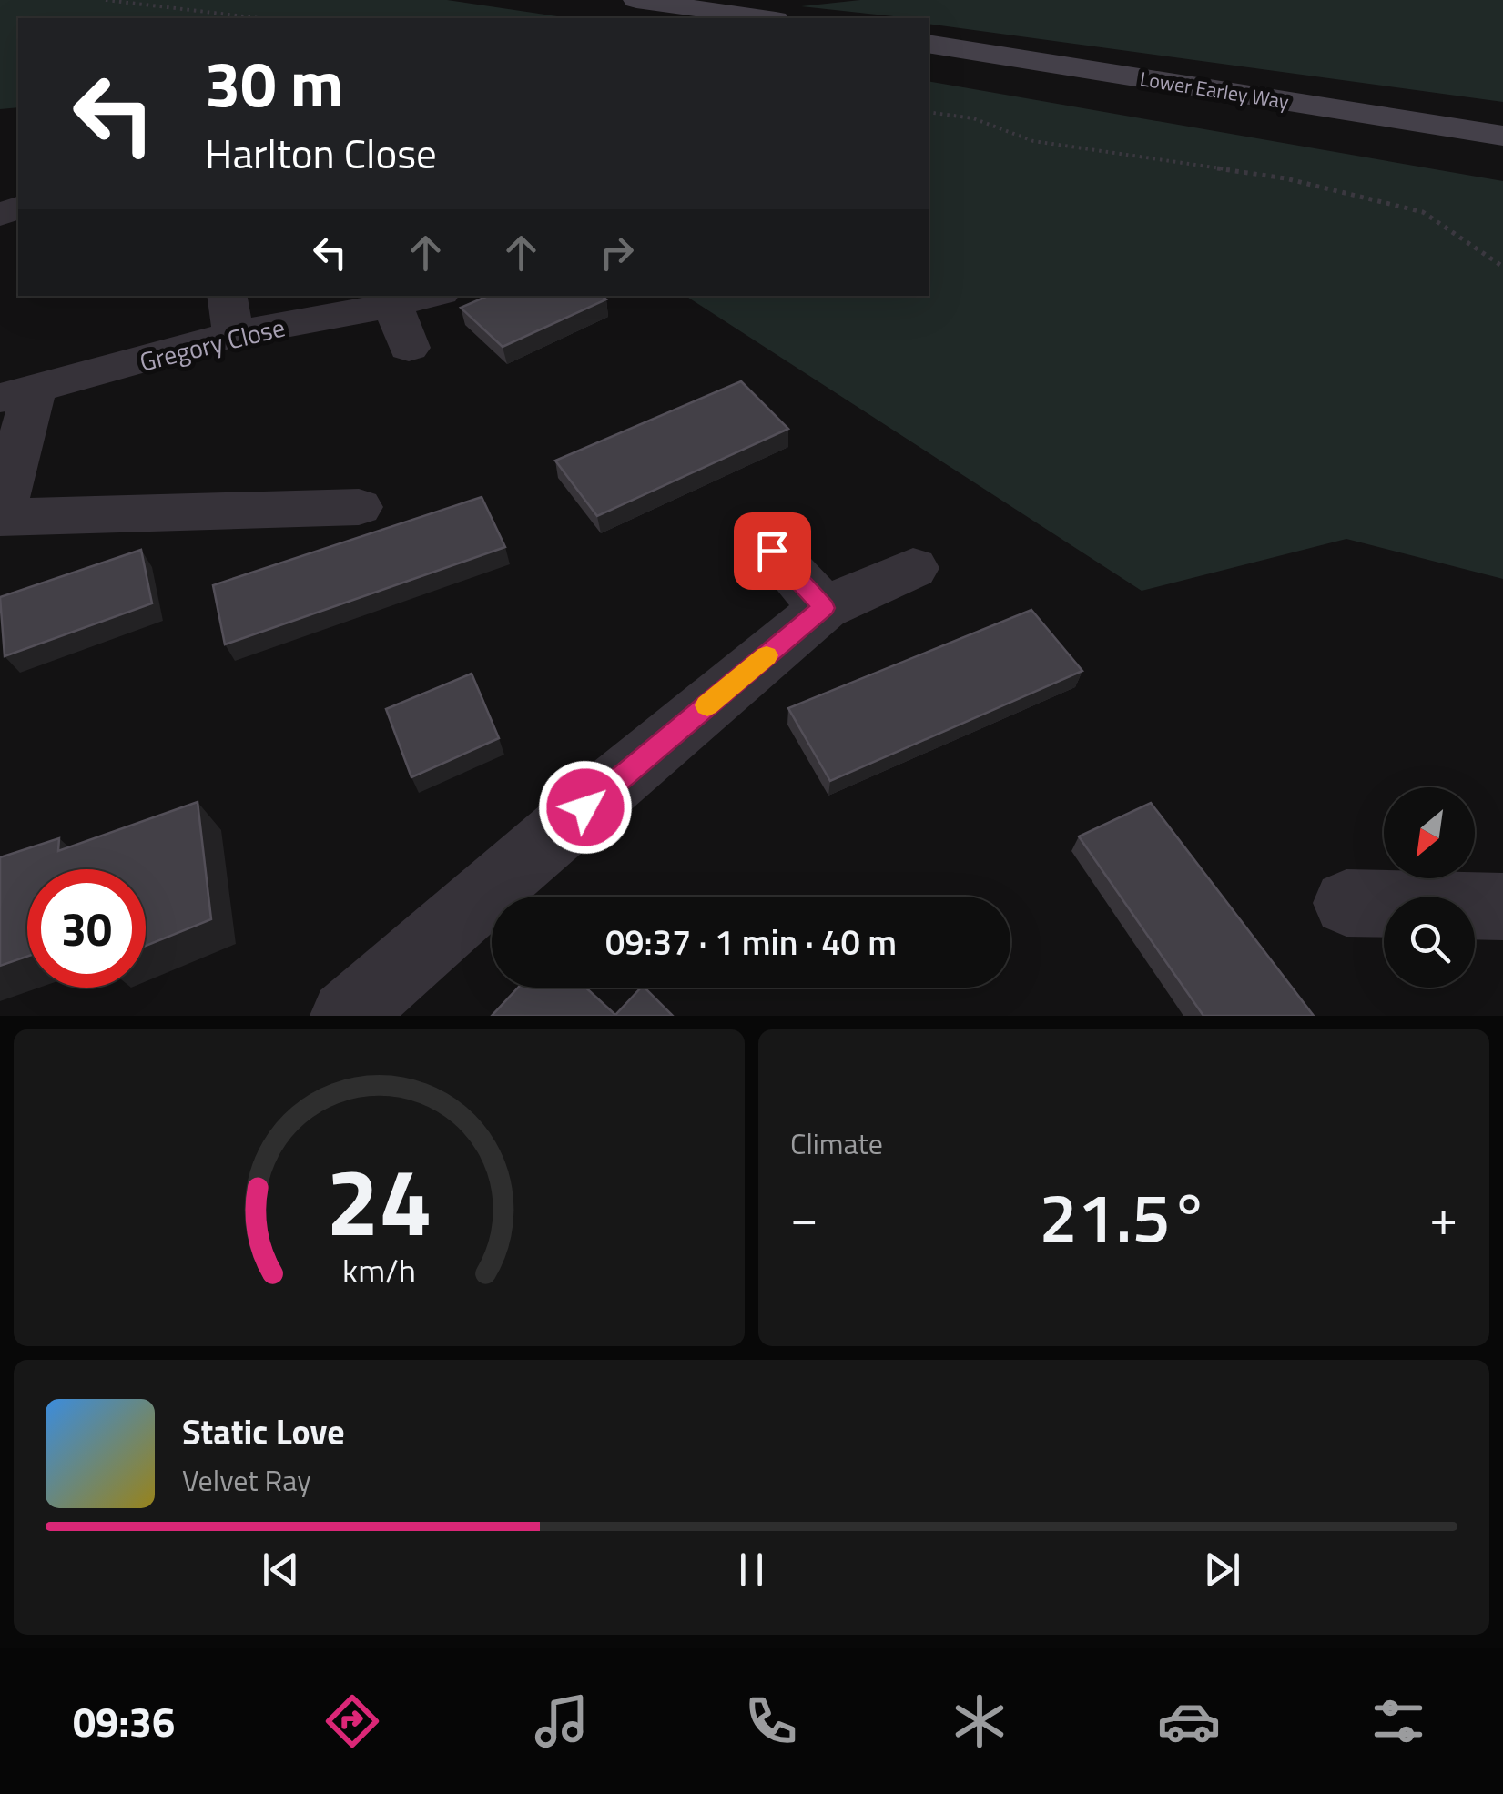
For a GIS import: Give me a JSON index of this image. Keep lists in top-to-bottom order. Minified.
{"streets":{"main road":["Lower Earley Way"],"street":["Gregory Close"]},"north":"bottom left","page":{"turn":["30 m","Harlton Close"],"limit":"30","trip":"09:37 · 1 min · 40 m","tile":"Climate","heat":["−","21.5°","+"],"song":["Static Love","Velvet Ray"],"tabs":"09:36","gauge":["24","km/h"]}}
